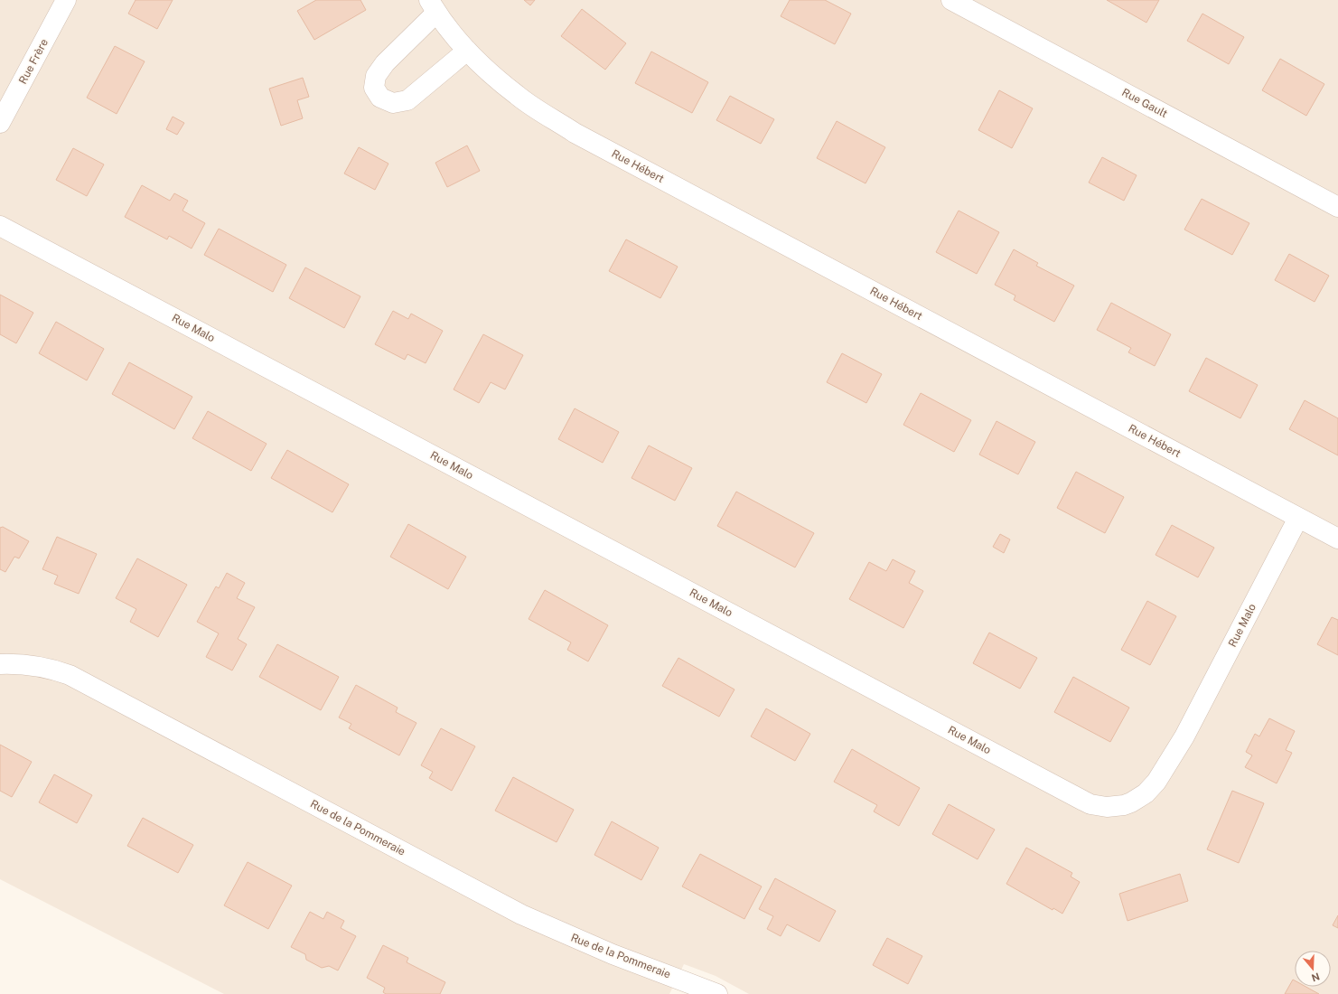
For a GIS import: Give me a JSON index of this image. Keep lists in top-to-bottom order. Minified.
{"streets":{"street":["Rue Frère","Rue Gault","Rue Hébert","Rue Malo","Rue de la Pommeraie"]},"crossings":[["Rue Hébert","Rue Malo"]],"north":"bottom"}
